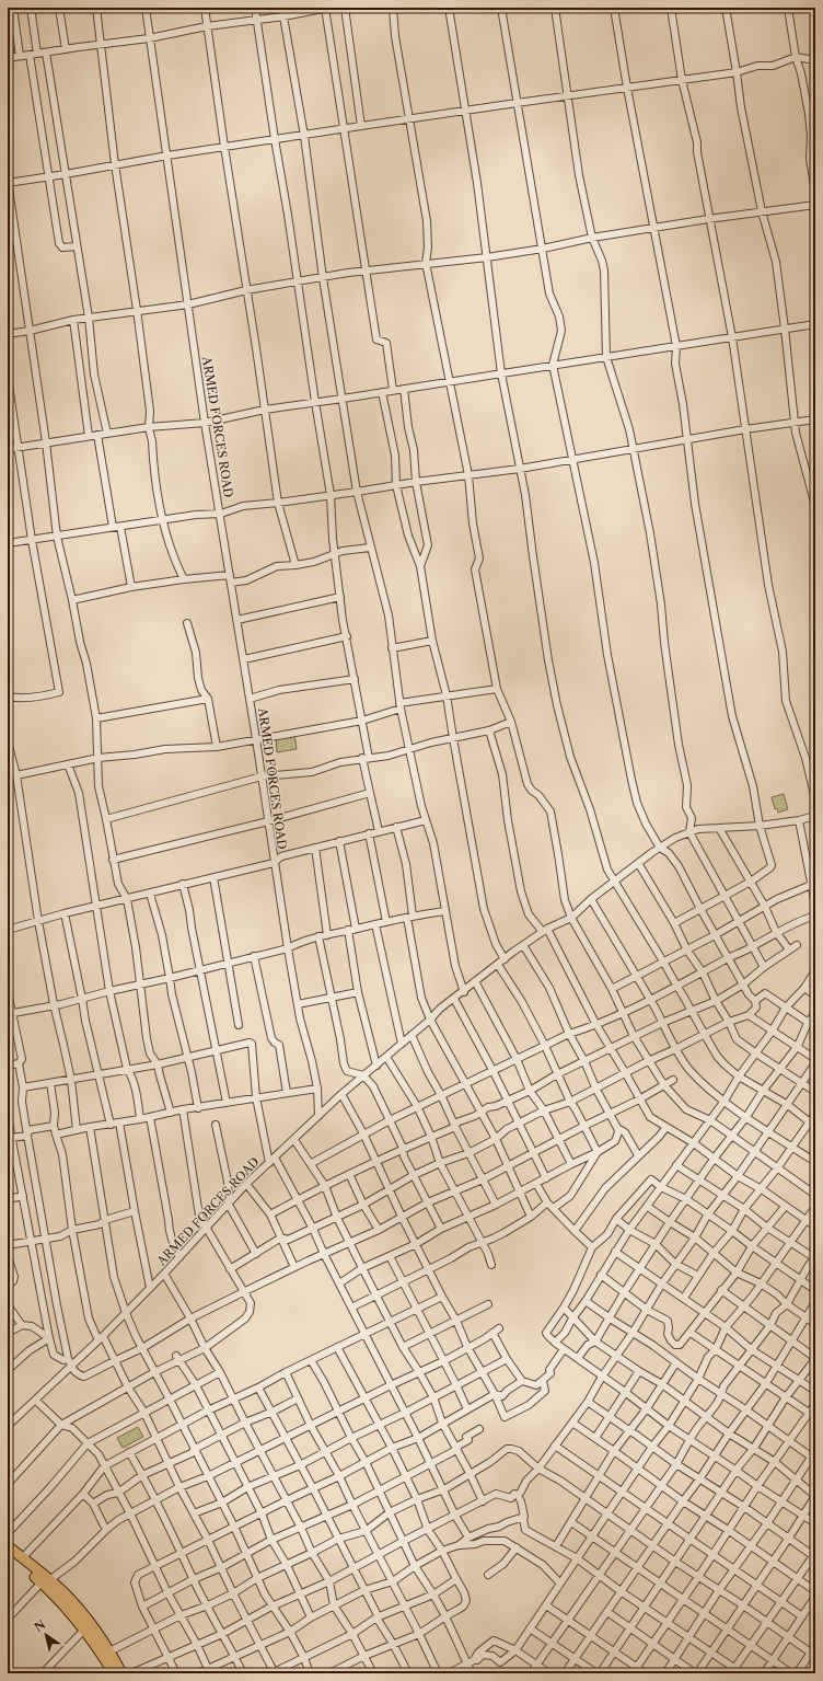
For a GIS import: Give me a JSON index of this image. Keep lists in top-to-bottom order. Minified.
{"streets":{"street":["ARMED FORCES ROAD"]},"north":"top left"}
